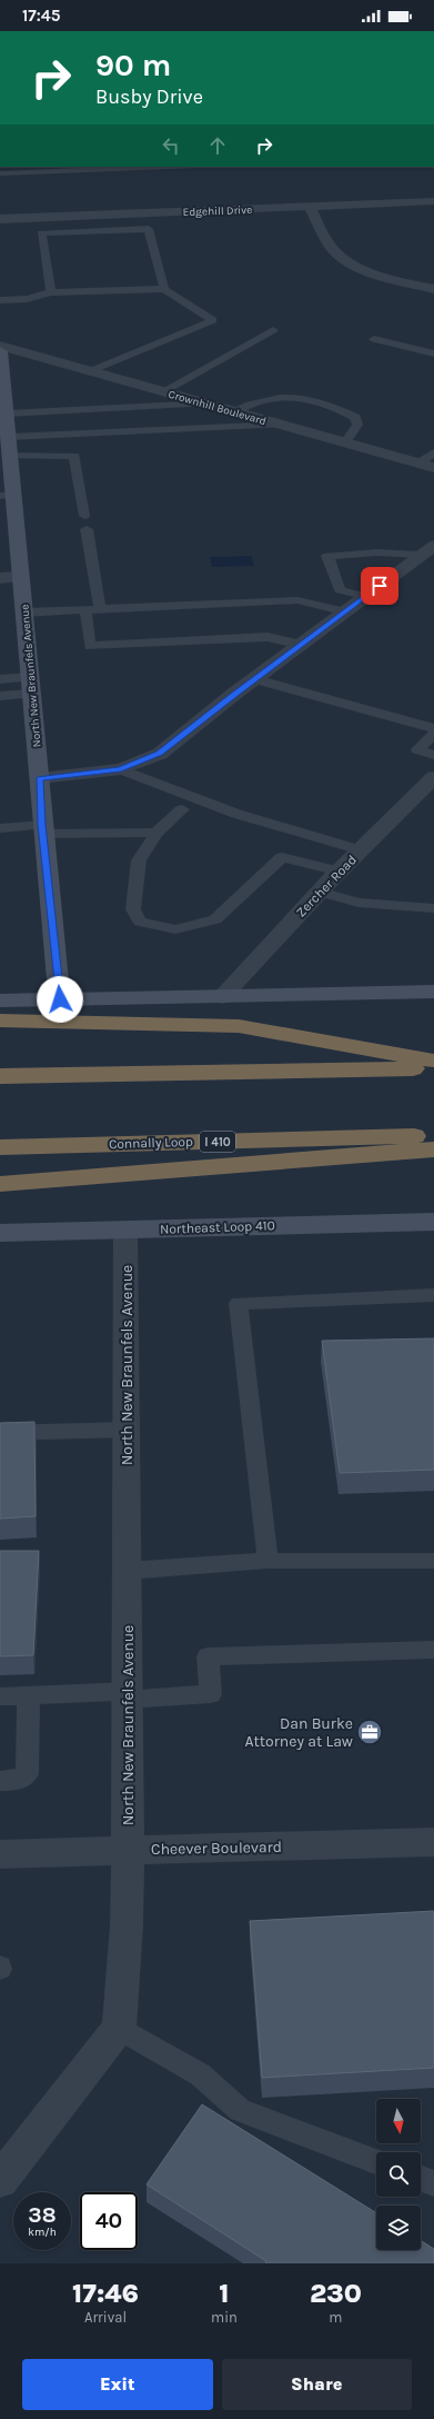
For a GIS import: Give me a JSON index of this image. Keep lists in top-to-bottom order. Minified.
{"streets":{"highway":["I 410","Connally Loop"],"street":["Edgehill Drive","Crownhill Boulevard","North New Braunfels Avenue","Zercher Road","Northeast Loop 410","Cheever Boulevard"]},"crossings":[["North New Braunfels Avenue","Northeast Loop 410"],["North New Braunfels Avenue","Cheever Boulevard"]],"places":{"office":["Dan Burke Attorney at Law"]},"north":"bottom","page":{"status":"17:45","turn":["90 m","Busby Drive"],"speed":"38 km/h","limit":"40","eta":["17:46","Arrival","1","min","230","m"],"buttons":["Exit","Share"]}}
